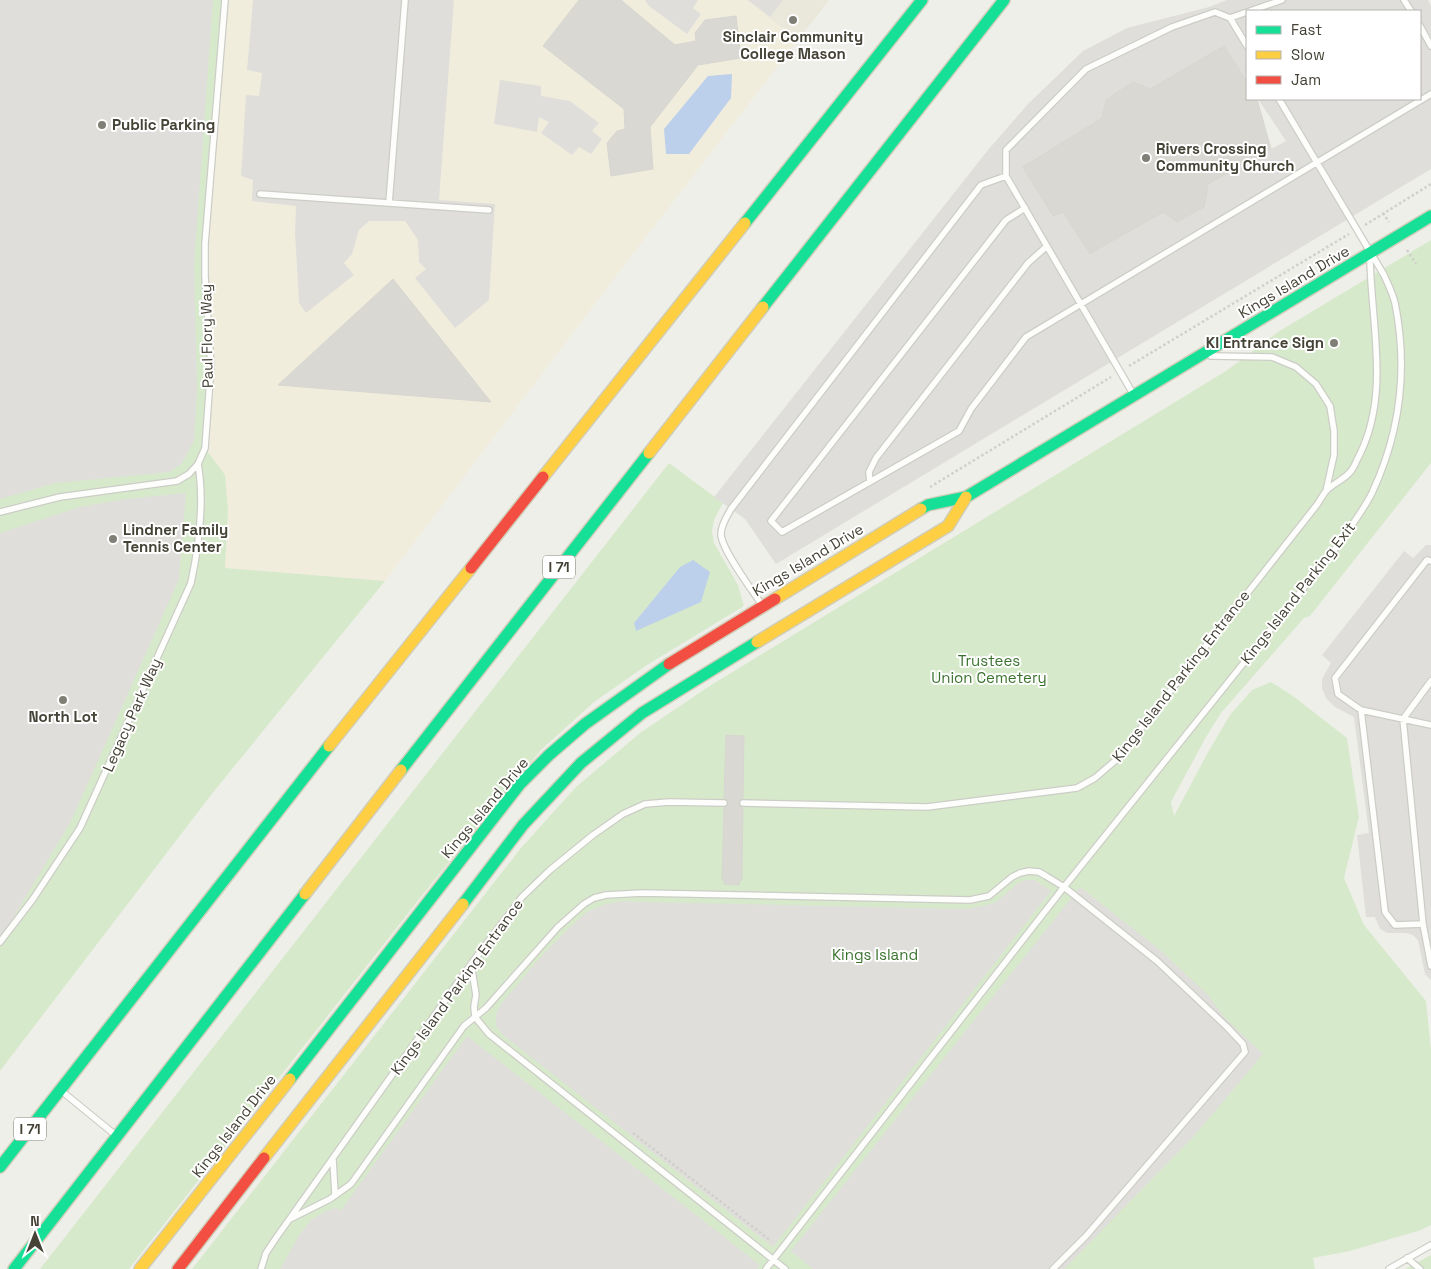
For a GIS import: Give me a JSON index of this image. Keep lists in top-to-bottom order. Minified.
{"streets":{"main road":["Kings Island Drive","I 71"],"lane":["Paul Flory Way","Kings Island Parking Exit","Kings Island Parking Entrance","Legacy Park Way"]},"crossings":[["Kings Island Drive","Kings Island Parking Exit"],["Kings Island Drive","Kings Island Parking Entrance"],["Paul Flory Way","Legacy Park Way"],["Kings Island Parking Exit","Kings Island Parking Entrance"]],"parks":["Trustees Union Cemetery","Kings Island"],"places":["Sinclair Community College Mason","Public Parking","Rivers Crossing Community Church","KI Entrance Sign","Lindner Family Tennis Center","North Lot"],"legend":["Fast","Slow","Jam"],"north":"top"}
